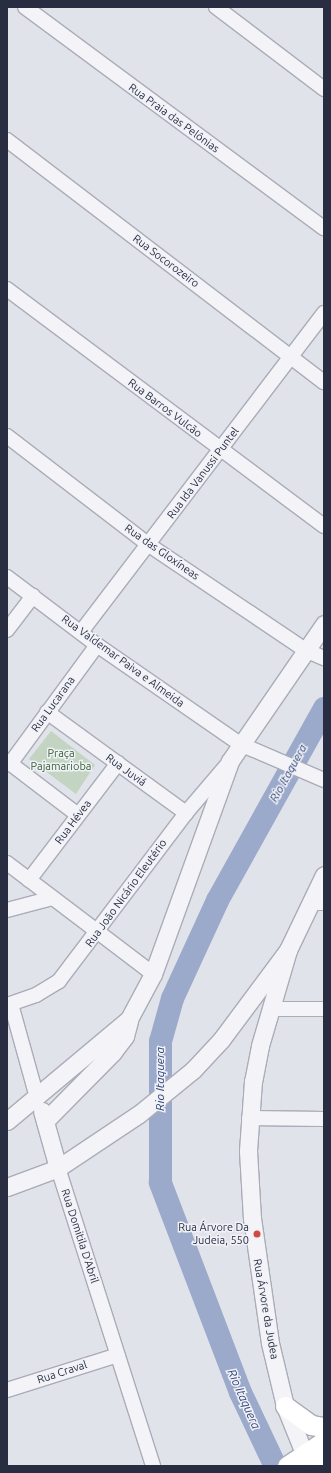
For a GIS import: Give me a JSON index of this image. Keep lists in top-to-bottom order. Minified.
{"streets":{"street":["Rua Praia das Pelônias","Rua Socorozeiro","Rua Barros Vulcão","Rua Ida Vanussi Puntel","Rua das Gloxíneas","Rua Valdemar Paiva e Almeida","Rua Lucarana","Rua Juviá","Rua Hévea","Rua João Nicário Eleutério","Rua Domitila D'Abril","Rua Árvore da Judea","Rua Craval"]},"crossings":[["Rua Socorozeiro","Rua Ida Vanussi Puntel"],["Rua Barros Vulcão","Rua Ida Vanussi Puntel"],["Rua Ida Vanussi Puntel","Rua das Gloxíneas"],["Rua Ida Vanussi Puntel","Rua Valdemar Paiva e Almeida"],["Rua Valdemar Paiva e Almeida","Rua Lucarana"],["Rua Lucarana","Rua Juviá"],["Rua Juviá","Rua Hévea"],["Rua Juviá","Rua João Nicário Eleutério"],["Rua João Nicário Eleutério","Rua Domitila D'Abril"],["Rua Domitila D'Abril","Rua Craval"]],"water":["Rio Itaquera"],"parks":["Praça Pajamarioba"],"places":["Rua Árvore Da Judeia, 550"]}
